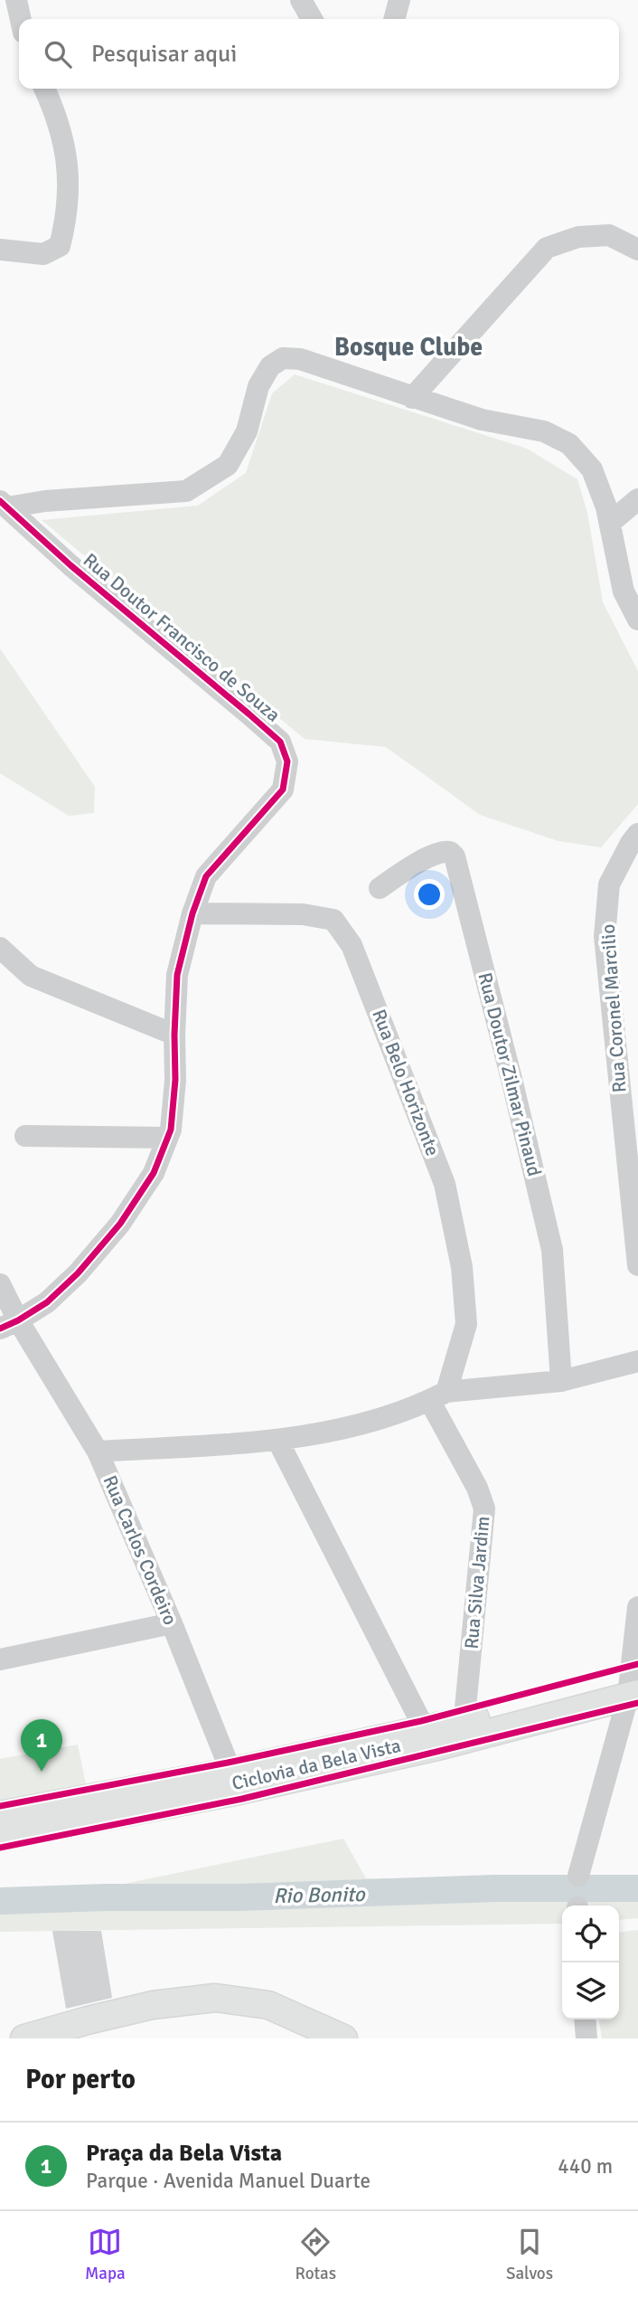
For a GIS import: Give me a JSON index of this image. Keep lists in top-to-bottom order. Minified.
{"streets":{"street":["Rua Doutor Francisco de Souza","Rua Coronel Marcilio","Rua Doutor Zilmar Pinaud","Rua Belo Horizonte","Rua Carlos Cordeiro","Rua Silva Jardim"],"cycle path":["Ciclovia da Bela Vista"]},"crossings":[["Rua Doutor Francisco de Souza","Rua Belo Horizonte"],["Rua Doutor Francisco de Souza","Rua Carlos Cordeiro"],["Rua Belo Horizonte","Rua Silva Jardim"]],"districts":["Bosque Clube"],"water":["Rio Bonito"],"page":{"search":"Pesquisar aqui","pins":"1","heading":"Por perto","list":[{"mark":"1","name":"Praça da Bela Vista","note":"Parque · Avenida Manuel Duarte","value":"440 m"}],"nav":["Mapa","Rotas","Salvos"]}}
